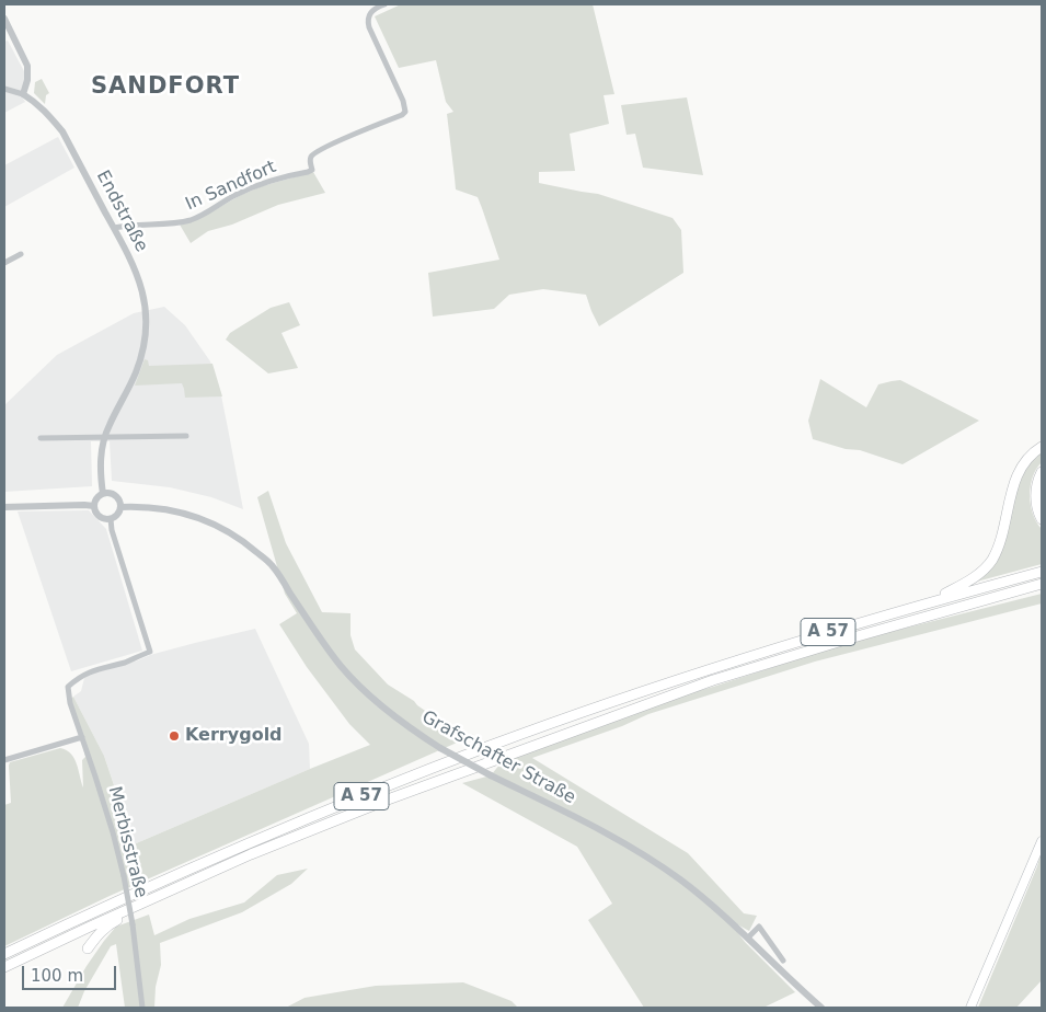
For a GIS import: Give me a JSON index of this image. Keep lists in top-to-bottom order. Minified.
{"streets":{"highway":["A 57"],"street":["In Sandfort","Endstraße","Grafschafter Straße","Merbisstraße"]},"crossings":[["In Sandfort","Endstraße"],["Endstraße","Grafschafter Straße"],["Endstraße","Merbisstraße"],["Grafschafter Straße","Merbisstraße"]],"districts":["SANDFORT"],"places":["Kerrygold"],"scale_bar":"100 m"}
